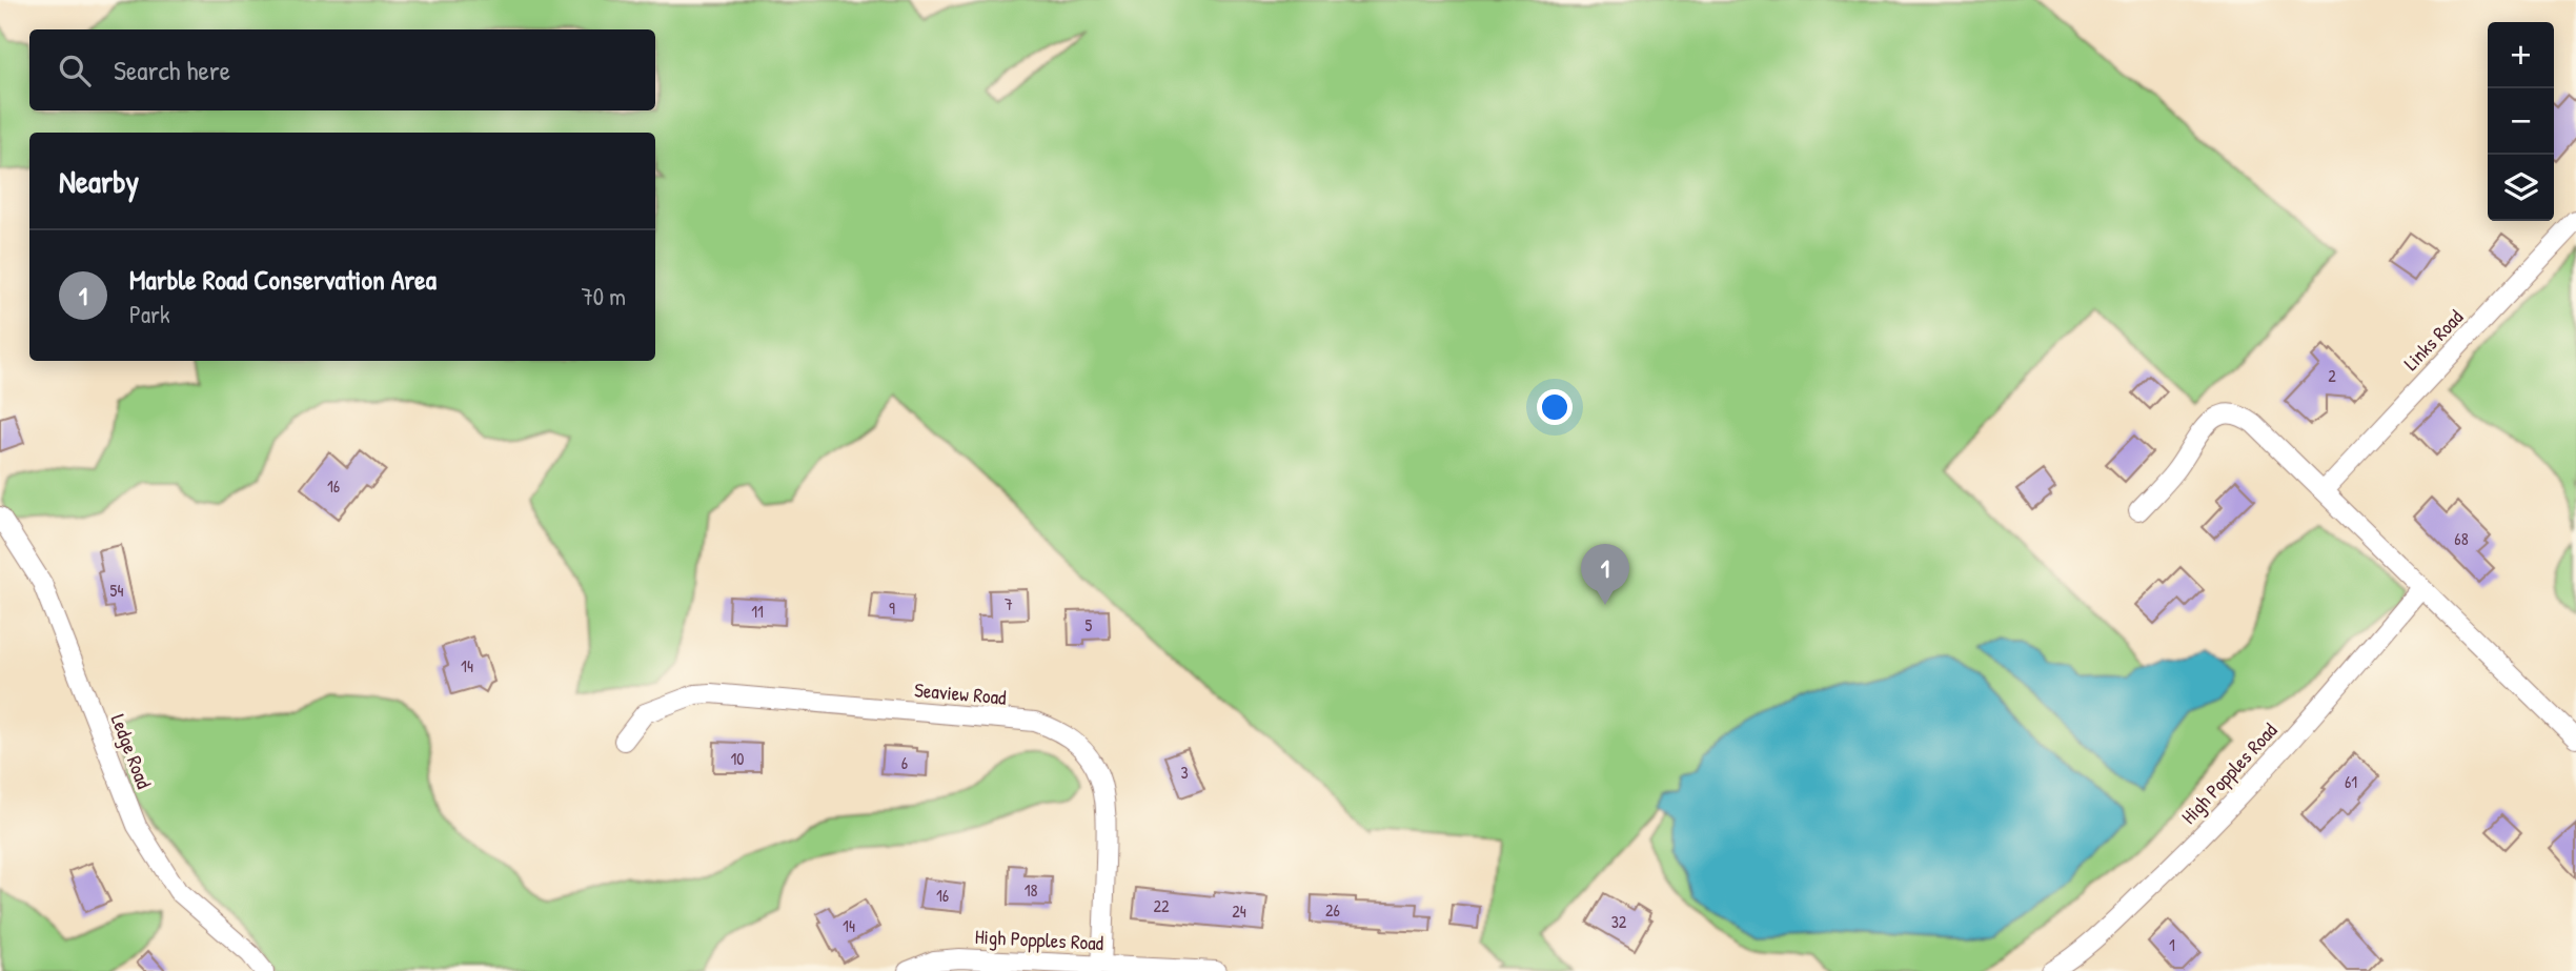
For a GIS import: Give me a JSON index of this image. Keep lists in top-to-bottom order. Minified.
{"streets":{"street":["Links Road","Seaview Road","Ledge Road","High Popples Road"]},"crossings":[["Seaview Road","High Popples Road"]],"house_numbers":["2","16","68","54","7","9","11","5","14","10","6","3","61","18","16","22","26","24","32","14","1"],"page":{"map_buttons":["+","−"],"search":"Search here","heading":"Nearby","list":[{"mark":"1","name":"Marble Road Conservation Area","note":"Park","value":"70 m"}],"pins":"1"}}
